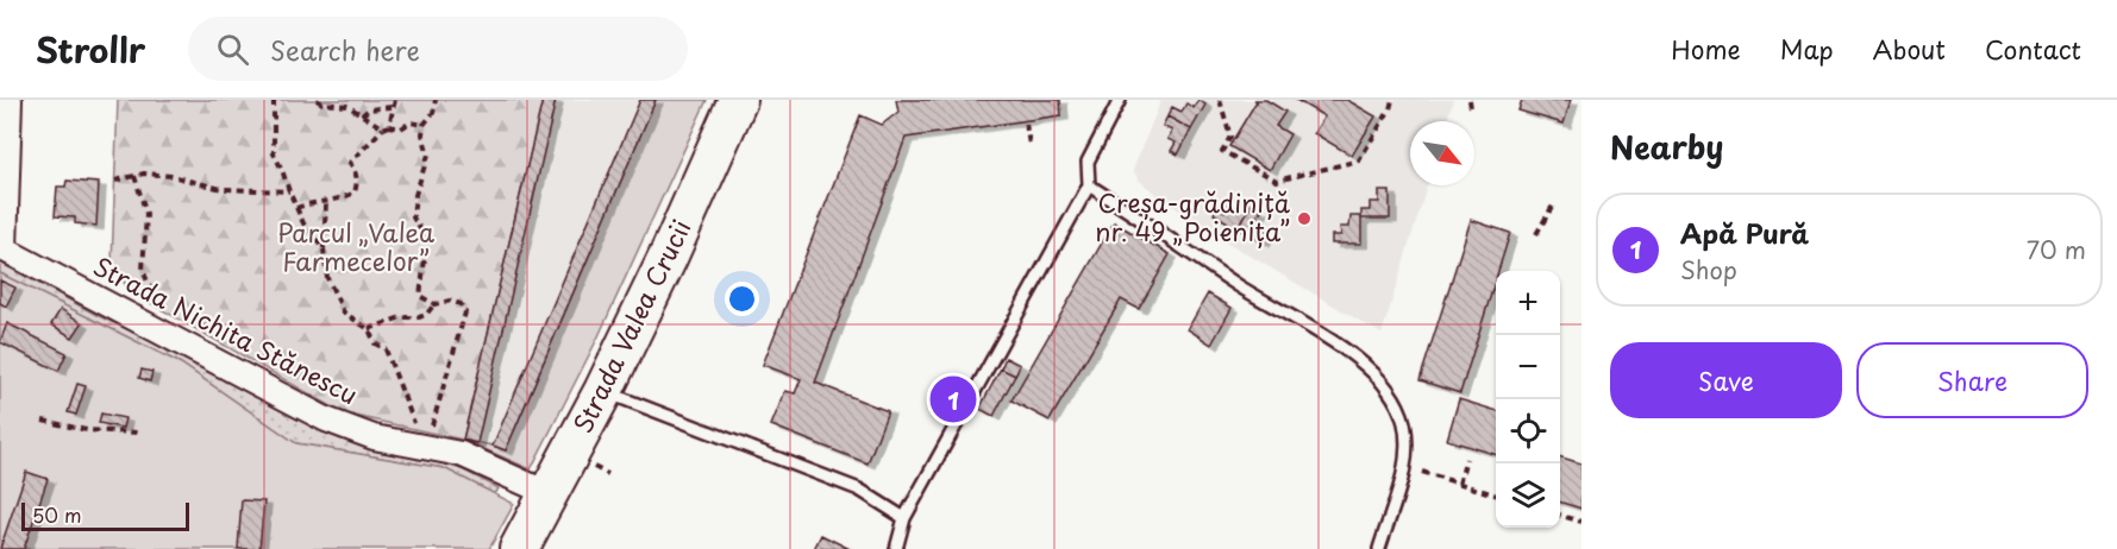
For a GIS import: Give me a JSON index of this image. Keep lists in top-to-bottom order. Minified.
{"streets":{"main road":["Strada Valea Crucii"],"street":["Strada Nichita Stănescu"]},"crossings":[["Strada Valea Crucii","Strada Nichita Stănescu"]],"parks":["Parcul „Valea Farmecelor”"],"places":["Creșa-grădiniță nr. 49 „Poienița”"],"scale_bar":"50 m","north":"bottom right","page":{"header":"Strollr","search":"Search here","nav":["Home","Map","About","Contact"],"heading":"Nearby","list":[{"mark":"1","name":"Apă Pură","note":"Shop","value":"70 m"}],"map_buttons":["+","−"],"buttons":["Save","Share"],"pins":"1","scale":"50 m"}}
